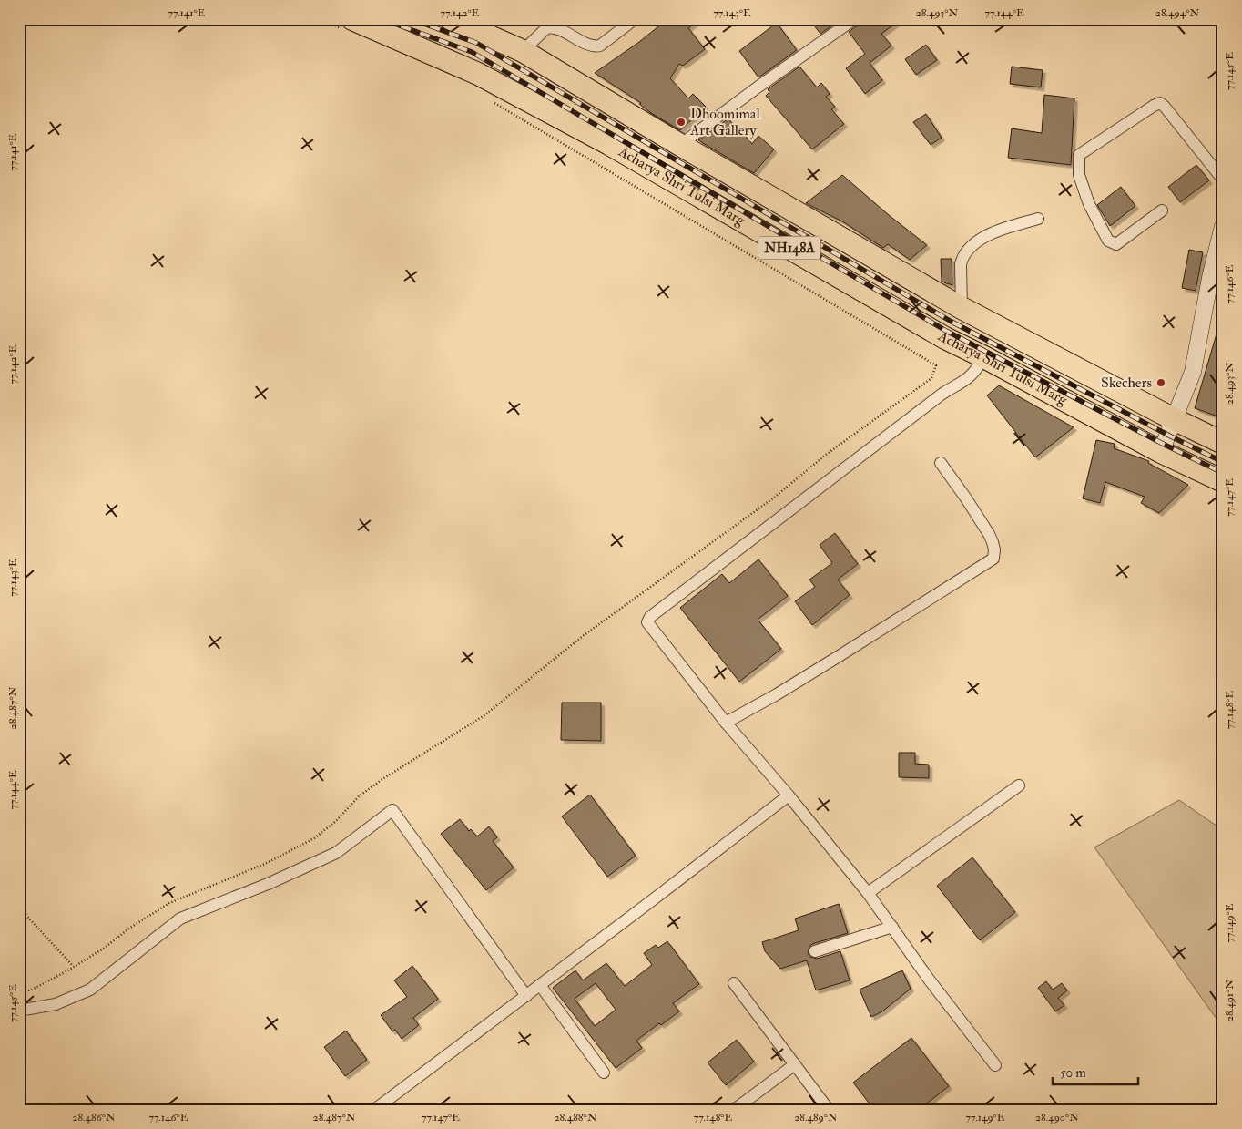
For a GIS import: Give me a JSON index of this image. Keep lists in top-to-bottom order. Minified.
{"streets":{"highway":["Acharya Shri Tulsi Marg","NH148A"]},"places":["Dhoomimal Art Gallery","Skechers"],"scale_bar":"50 m","coordinates":["77.141°E","77.142°E","77.143°E","28.493°N","77.144°E","28.494°N","77.145°E","77.146°E","77.147°E","28.487°N","77.148°E","77.149°E","28.491°N","28.486°N","28.488°N","28.489°N","28.490°N"]}
